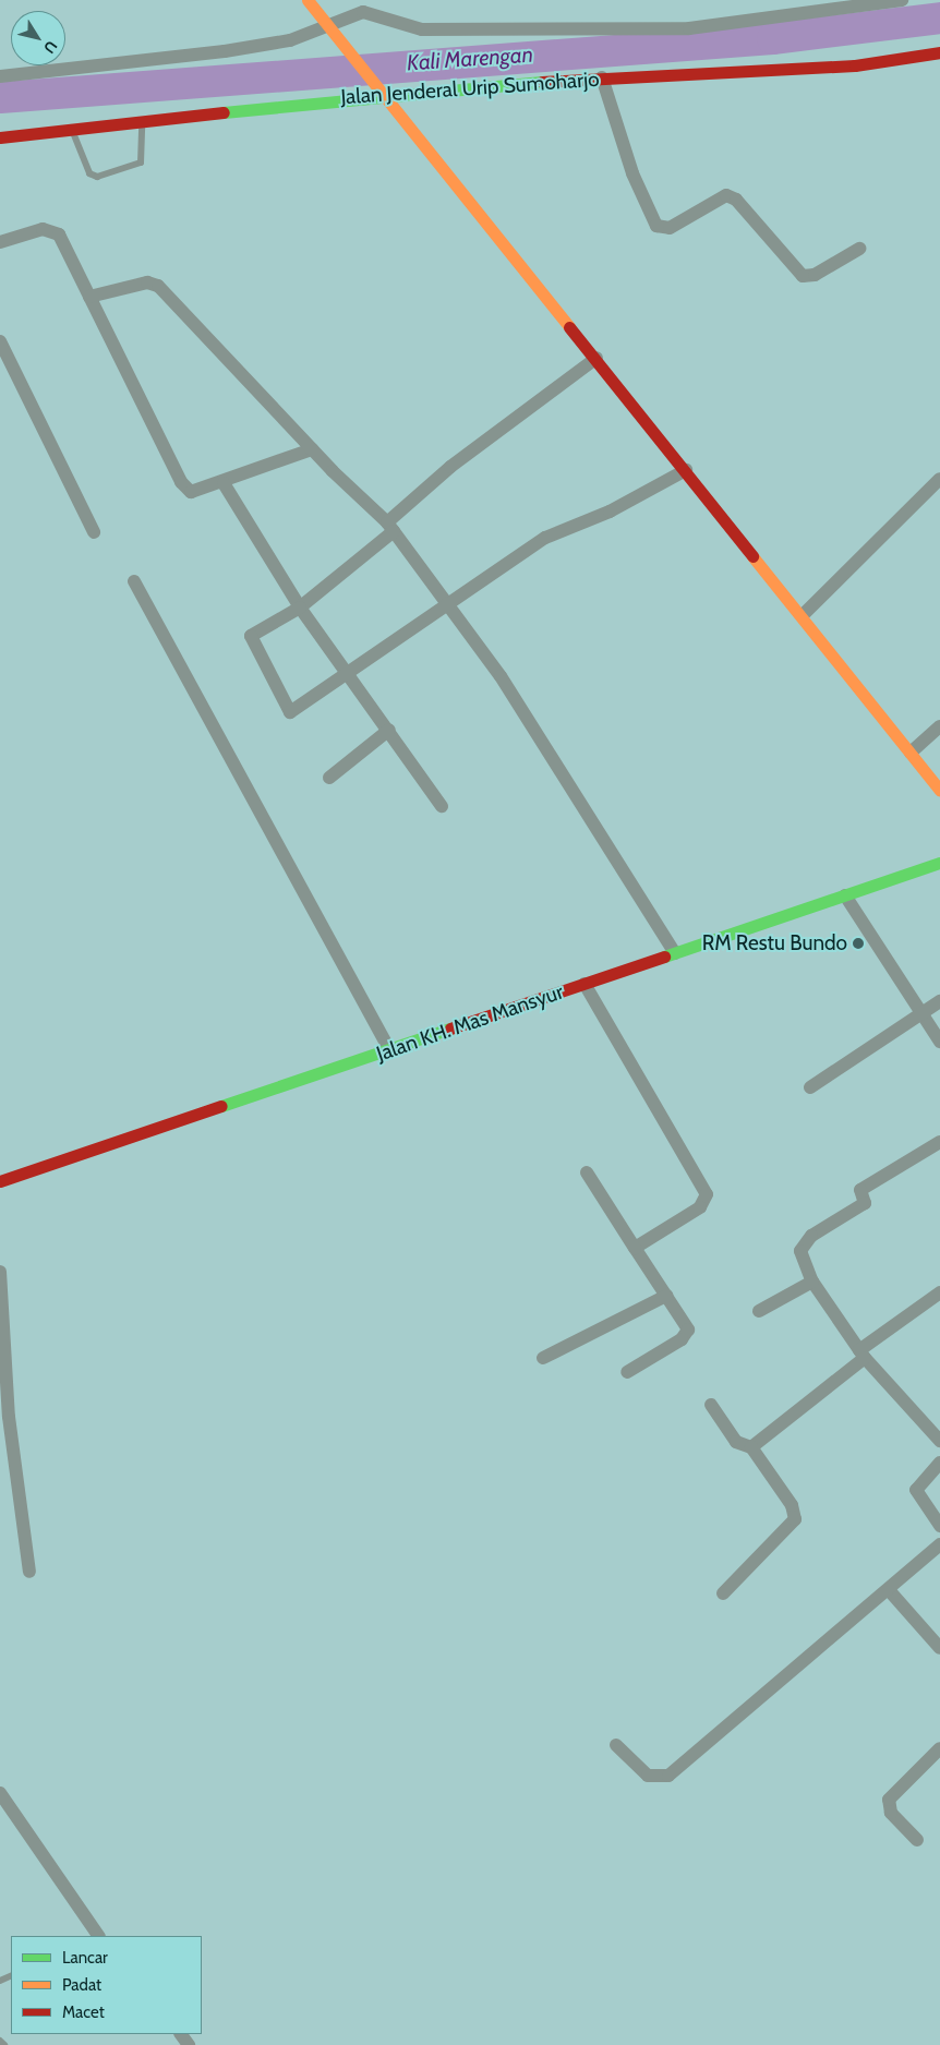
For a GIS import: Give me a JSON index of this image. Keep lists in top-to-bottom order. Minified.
{"streets":{"main road":["Jalan Jenderal Urip Sumoharjo","Jalan KH. Mas Mansyur"]},"water":["Kali Marengan"],"places":["RM Restu Bundo"],"legend":["Lancar","Padat","Macet"],"north":"bottom right"}
